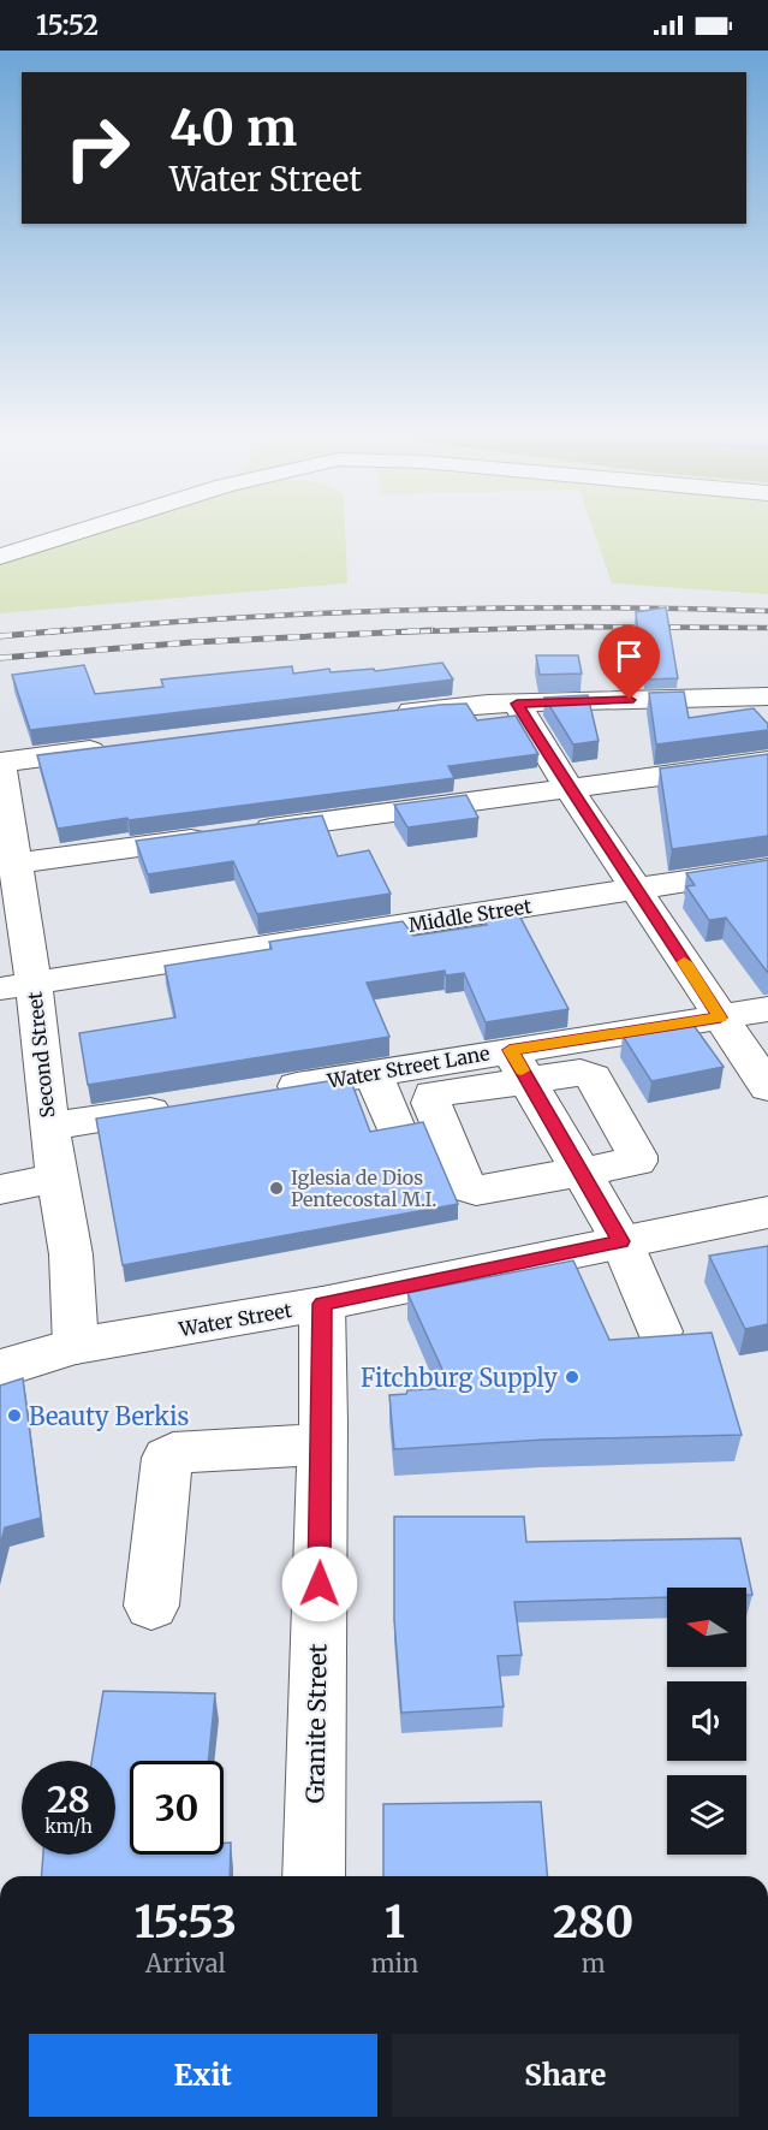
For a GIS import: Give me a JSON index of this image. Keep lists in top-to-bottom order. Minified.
{"streets":{"main road":["Middle Street","Second Street","Water Street Lane","Water Street","Granite Street"]},"crossings":[["Middle Street","Second Street"],["Second Street","Water Street"],["Water Street","Granite Street"]],"places":["Iglesia de Dios Pentecostal M.I.","Fitchburg Supply","Beauty Berkis"],"north":"left","page":{"status":"15:52","turn":["40 m","Water Street"],"speed":"28 km/h","limit":"30","eta":["15:53","Arrival","1","min","280","m"],"buttons":["Exit","Share"]}}
